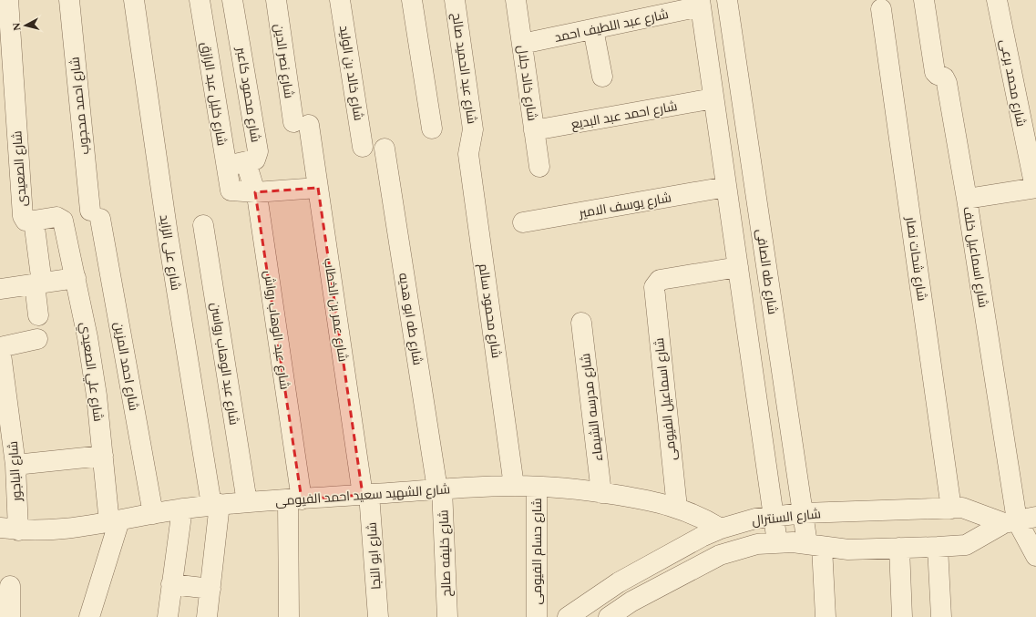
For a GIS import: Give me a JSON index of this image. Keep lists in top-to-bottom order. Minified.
{"streets":{"street":["شارع عبد اللطيف احمد","شارع نصر الدين","شارع عبد الحميد صالح","شارع خالد بن الوليد","شارع خالد جلال","شارع محمد برعى","شارع خليل عبد الرازق","شارع محمود كاعبر","شارع احمد محجوب","شارع احمد عبد البديع","شارع الصعيدى","شارع يوسف الامير","شارع على الزايد","شارع اسماعيل خلف","شارع شحات نصار","شارع طه الصافى","شارع عمر بن الخطاب","شارع محمود سالم","شارع طه ابو هديه","شارع عبد الوهاب رواش","شارع عبد الوهاب رواسن","شارع احمد المزين","شارع علي الصعيدي","شارع اسماعيل الفيومى","شارع مدرسه الشيماء","شارع الباجور","شارع الشهيد سعيد احمد الفيومى","شارع السنترال","شارع حسام الفيومى","شارع خليفه صالح","شارع ابو النجا"]},"crossings":[["شارع عبد اللطيف احمد","شارع خالد جلال"],["شارع نصر الدين","شارع عمر بن الخطاب"],["شارع عبد الحميد صالح","شارع محمود سالم"],["شارع خالد جلال","شارع احمد عبد البديع"],["شارع خليل عبد الرازق","شارع عبد الوهاب رواش"],["شارع محمود كاعبر","شارع عبد الوهاب رواش"],["شارع احمد محجوب","شارع احمد المزين"],["شارع الصعيدى","شارع علي الصعيدي"],["شارع على الزايد","شارع الشهيد سعيد احمد الفيومى"],["شارع اسماعيل خلف","شارع السنترال"],["شارع شحات نصار","شارع السنترال"],["شارع طه الصافى","شارع السنترال"],["شارع عمر بن الخطاب","شارع الشهيد سعيد احمد الفيومى"],["شارع عمر بن الخطاب","شارع ابو النجا"],["شارع محمود سالم","شارع الشهيد سعيد احمد الفيومى"],["شارع طه ابو هديه","شارع الشهيد سعيد احمد الفيومى"],["شارع طه ابو هديه","شارع خليفه صالح"],["شارع عبد الوهاب رواش","شارع الشهيد سعيد احمد الفيومى"],["شارع عبد الوهاب رواسن","شارع الشهيد سعيد احمد الفيومى"],["شارع احمد المزين","شارع الشهيد سعيد احمد الفيومى"],["شارع علي الصعيدي","شارع الشهيد سعيد احمد الفيومى"],["شارع اسماعيل الفيومى","شارع الشهيد سعيد احمد الفيومى"],["شارع مدرسه الشيماء","شارع الشهيد سعيد احمد الفيومى"],["شارع الباجور","شارع الشهيد سعيد احمد الفيومى"],["شارع الشهيد سعيد احمد الفيومى","شارع السنترال"],["شارع الشهيد سعيد احمد الفيومى","شارع حسام الفيومى"],["شارع الشهيد سعيد احمد الفيومى","شارع خليفه صالح"],["شارع الشهيد سعيد احمد الفيومى","شارع ابو النجا"]],"north":"left"}
